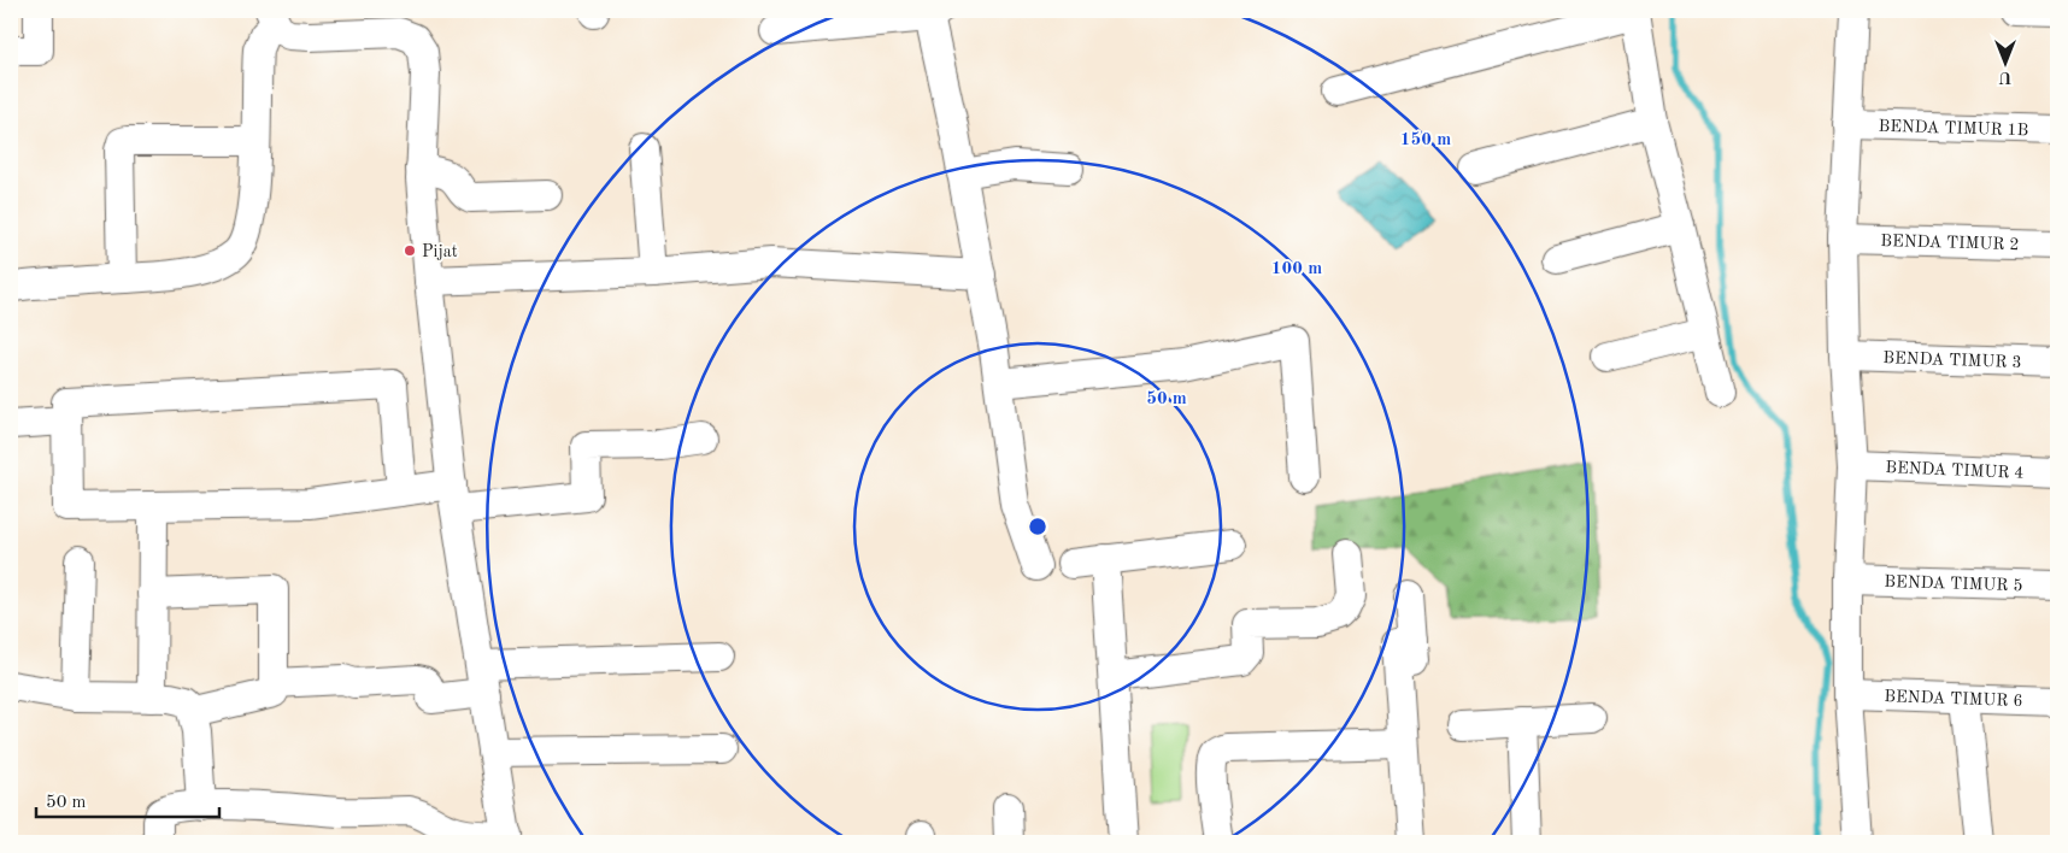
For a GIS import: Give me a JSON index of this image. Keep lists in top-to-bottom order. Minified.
{"streets":{"street":["BENDA TIMUR 1B","BENDA TIMUR 2","BENDA TIMUR 3","BENDA TIMUR 4","BENDA TIMUR 5","BENDA TIMUR 6"]},"places":["Pijat"],"scale_bar":"50 m","north":"bottom","rings":["150 m","100 m","50 m"]}
